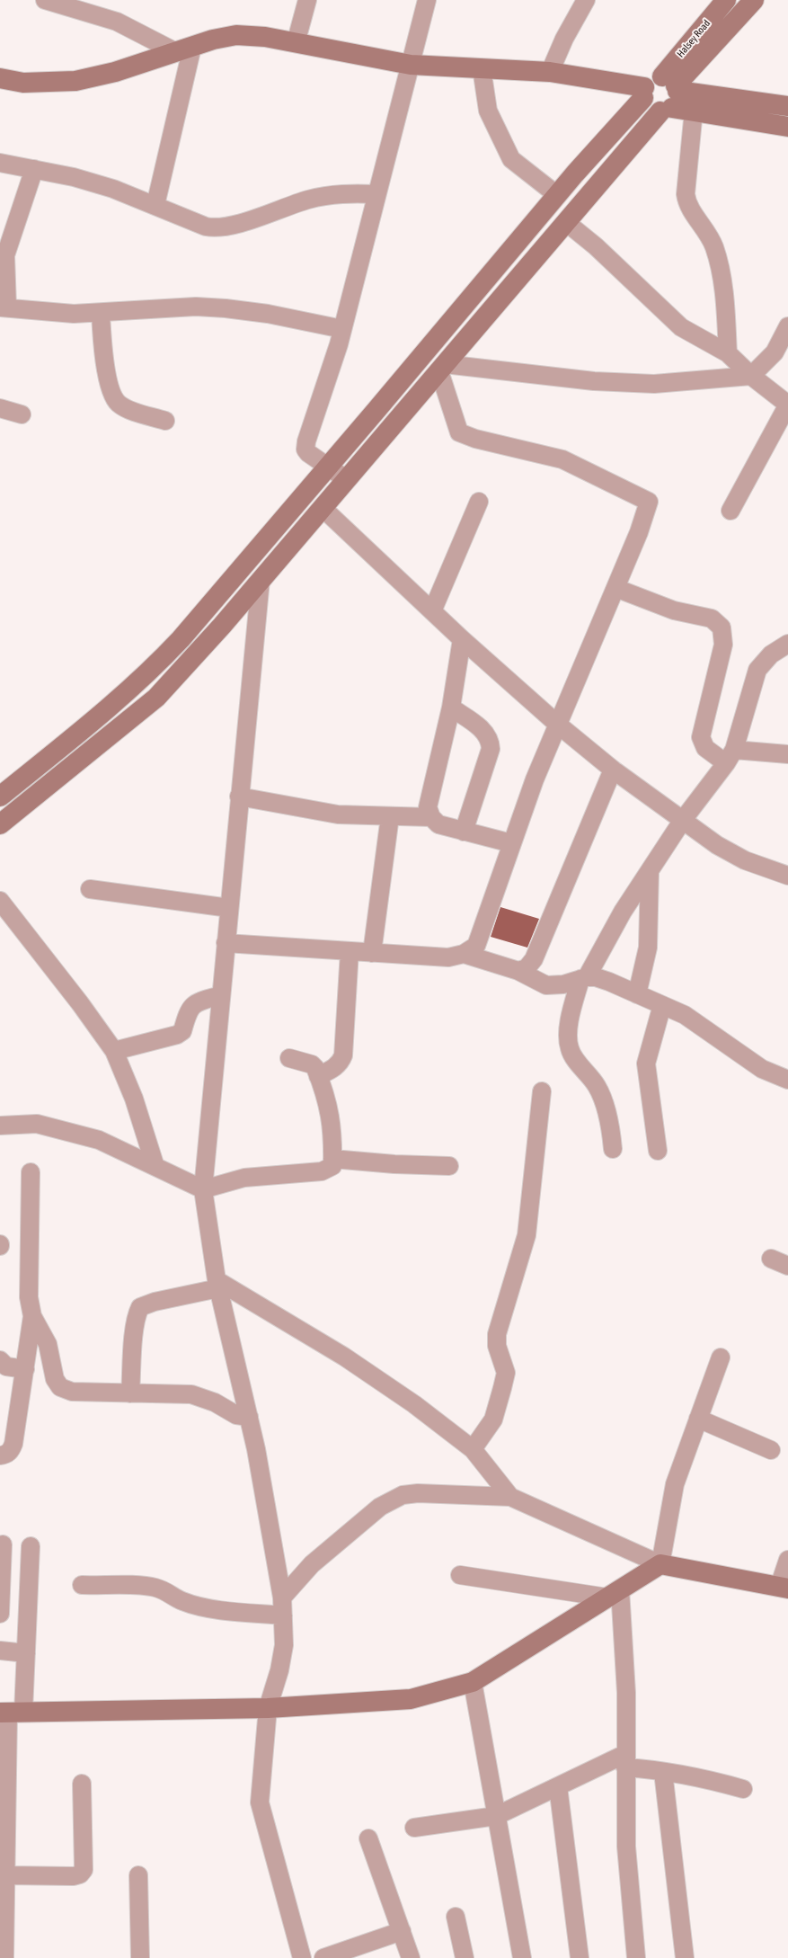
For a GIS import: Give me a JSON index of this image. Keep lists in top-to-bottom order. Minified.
{"streets":{"street":["Halsey Road"]}}
